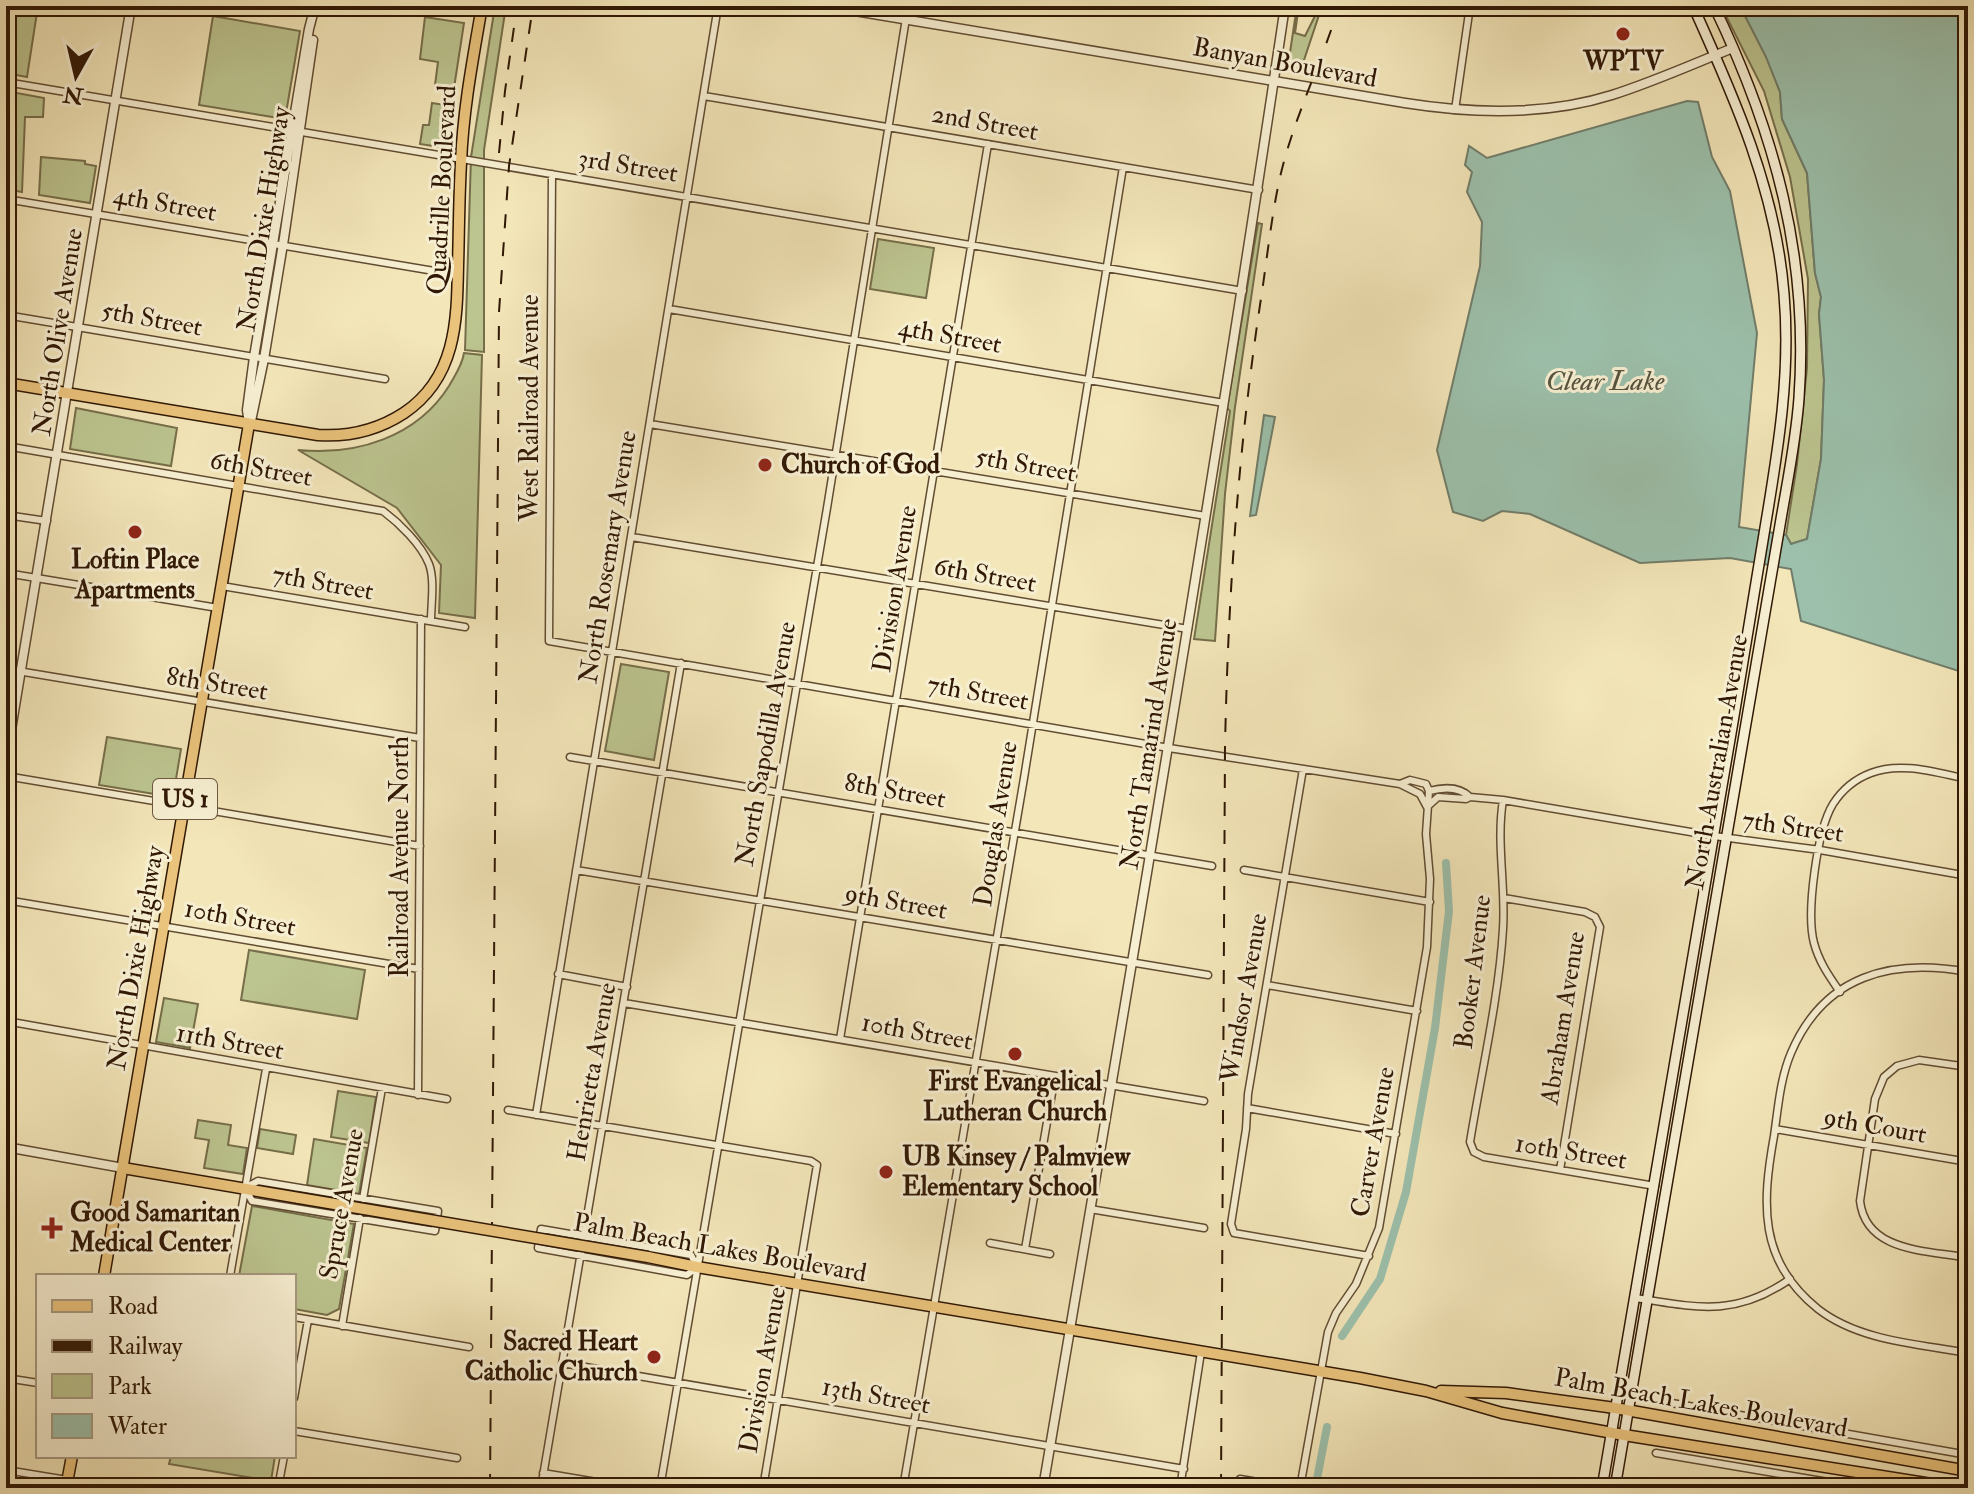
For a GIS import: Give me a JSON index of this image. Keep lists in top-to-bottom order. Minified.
{"streets":{"main road":["Quadrille Boulevard","North Dixie Highway","North Australian Avenue","US 1","Palm Beach Lakes Boulevard"],"street":["Banyan Boulevard","2nd Street","3rd Street","4th Street","5th Street","North Olive Avenue","West Railroad Avenue","6th Street","North Rosemary Avenue","7th Street","Division Avenue","8th Street","North Sapodilla Avenue","North Tamarind Avenue","Douglas Avenue","Railroad Avenue North","9th Street","10th Street","Booker Avenue","Windsor Avenue","Abraham Avenue","11th Street","Henrietta Avenue","9th Court","Carver Avenue","Spruce Avenue","13th Street"]},"crossings":[["Banyan Boulevard","North Sapodilla Avenue"],["Banyan Boulevard","North Tamarind Avenue"],["Banyan Boulevard","North Australian Avenue"],["2nd Street","North Rosemary Avenue"],["2nd Street","Division Avenue"],["2nd Street","North Sapodilla Avenue"],["2nd Street","North Tamarind Avenue"],["2nd Street","Douglas Avenue"],["3rd Street","Quadrille Boulevard"],["3rd Street","North Dixie Highway"],["3rd Street","North Olive Avenue"],["3rd Street","West Railroad Avenue"],["3rd Street","North Rosemary Avenue"],["3rd Street","Division Avenue"],["3rd Street","North Sapodilla Avenue"],["3rd Street","North Tamarind Avenue"],["3rd Street","Douglas Avenue"],["Quadrille Boulevard","4th Street"],["Quadrille Boulevard","North Dixie Highway"],["Quadrille Boulevard","North Olive Avenue"],["4th Street","North Dixie Highway"],["4th Street","North Olive Avenue"],["4th Street","North Rosemary Avenue"],["4th Street","Division Avenue"],["4th Street","North Sapodilla Avenue"],["4th Street","North Tamarind Avenue"],["4th Street","Douglas Avenue"],["North Dixie Highway","5th Street"],["North Dixie Highway","6th Street"],["North Dixie Highway","7th Street"],["North Dixie Highway","8th Street"],["North Dixie Highway","US 1"],["North Dixie Highway","10th Street"],["North Dixie Highway","11th Street"],["North Dixie Highway","Palm Beach Lakes Boulevard"],["5th Street","North Olive Avenue"],["5th Street","North Rosemary Avenue"],["5th Street","Division Avenue"],["5th Street","North Sapodilla Avenue"],["5th Street","North Tamarind Avenue"],["5th Street","Douglas Avenue"],["North Olive Avenue","6th Street"],["North Olive Avenue","8th Street"],["West Railroad Avenue","7th Street"],["6th Street","North Rosemary Avenue"],["6th Street","7th Street"],["6th Street","Division Avenue"],["6th Street","North Sapodilla Avenue"],["6th Street","North Tamarind Avenue"],["6th Street","Douglas Avenue"],["North Rosemary Avenue","7th Street"],["North Rosemary Avenue","8th Street"],["North Rosemary Avenue","9th Street"],["7th Street","Division Avenue"],["7th Street","North Sapodilla Avenue"],["7th Street","North Tamarind Avenue"],["7th Street","North Australian Avenue"],["7th Street","Douglas Avenue"],["7th Street","Railroad Avenue North"],["7th Street","Booker Avenue"],["7th Street","Windsor Avenue"],["7th Street","Henrietta Avenue"],["7th Street","Carver Avenue"],["Division Avenue","8th Street"],["Division Avenue","North Sapodilla Avenue"],["Division Avenue","9th Street"],["Division Avenue","10th Street"],["Division Avenue","Palm Beach Lakes Boulevard"],["Division Avenue","13th Street"],["8th Street","North Sapodilla Avenue"],["8th Street","North Tamarind Avenue"],["8th Street","Douglas Avenue"],["8th Street","Railroad Avenue North"],["8th Street","Henrietta Avenue"],["North Sapodilla Avenue","9th Street"],["North Sapodilla Avenue","10th Street"],["North Sapodilla Avenue","Palm Beach Lakes Boulevard"],["North Sapodilla Avenue","13th Street"],["North Tamarind Avenue","9th Street"],["North Tamarind Avenue","10th Street"],["North Tamarind Avenue","Palm Beach Lakes Boulevard"],["North Tamarind Avenue","13th Street"],["North Australian Avenue","10th Street"],["North Australian Avenue","Palm Beach Lakes Boulevard"],["US 1","Palm Beach Lakes Boulevard"],["Douglas Avenue","9th Street"],["Douglas Avenue","10th Street"],["Douglas Avenue","Palm Beach Lakes Boulevard"],["Douglas Avenue","13th Street"],["Railroad Avenue North","10th Street"],["Railroad Avenue North","11th Street"],["9th Street","Henrietta Avenue"],["10th Street","Booker Avenue"],["10th Street","Abraham Avenue"],["10th Street","Henrietta Avenue"],["Booker Avenue","Abraham Avenue"],["Windsor Avenue","Carver Avenue"],["11th Street","Spruce Avenue"],["Henrietta Avenue","13th Street"],["Carver Avenue","Palm Beach Lakes Boulevard"]],"water":["Clear Lake"],"places":{"other":["WPTV","Church of God","Loftin Place Apartments","First Evangelical Lutheran Church","UB Kinsey / Palmview Elementary School","Sacred Heart Catholic Church"],"health":["Good Samaritan Medical Center"]},"legend":["Road","Railway","Park","Water"],"north":"bottom"}
